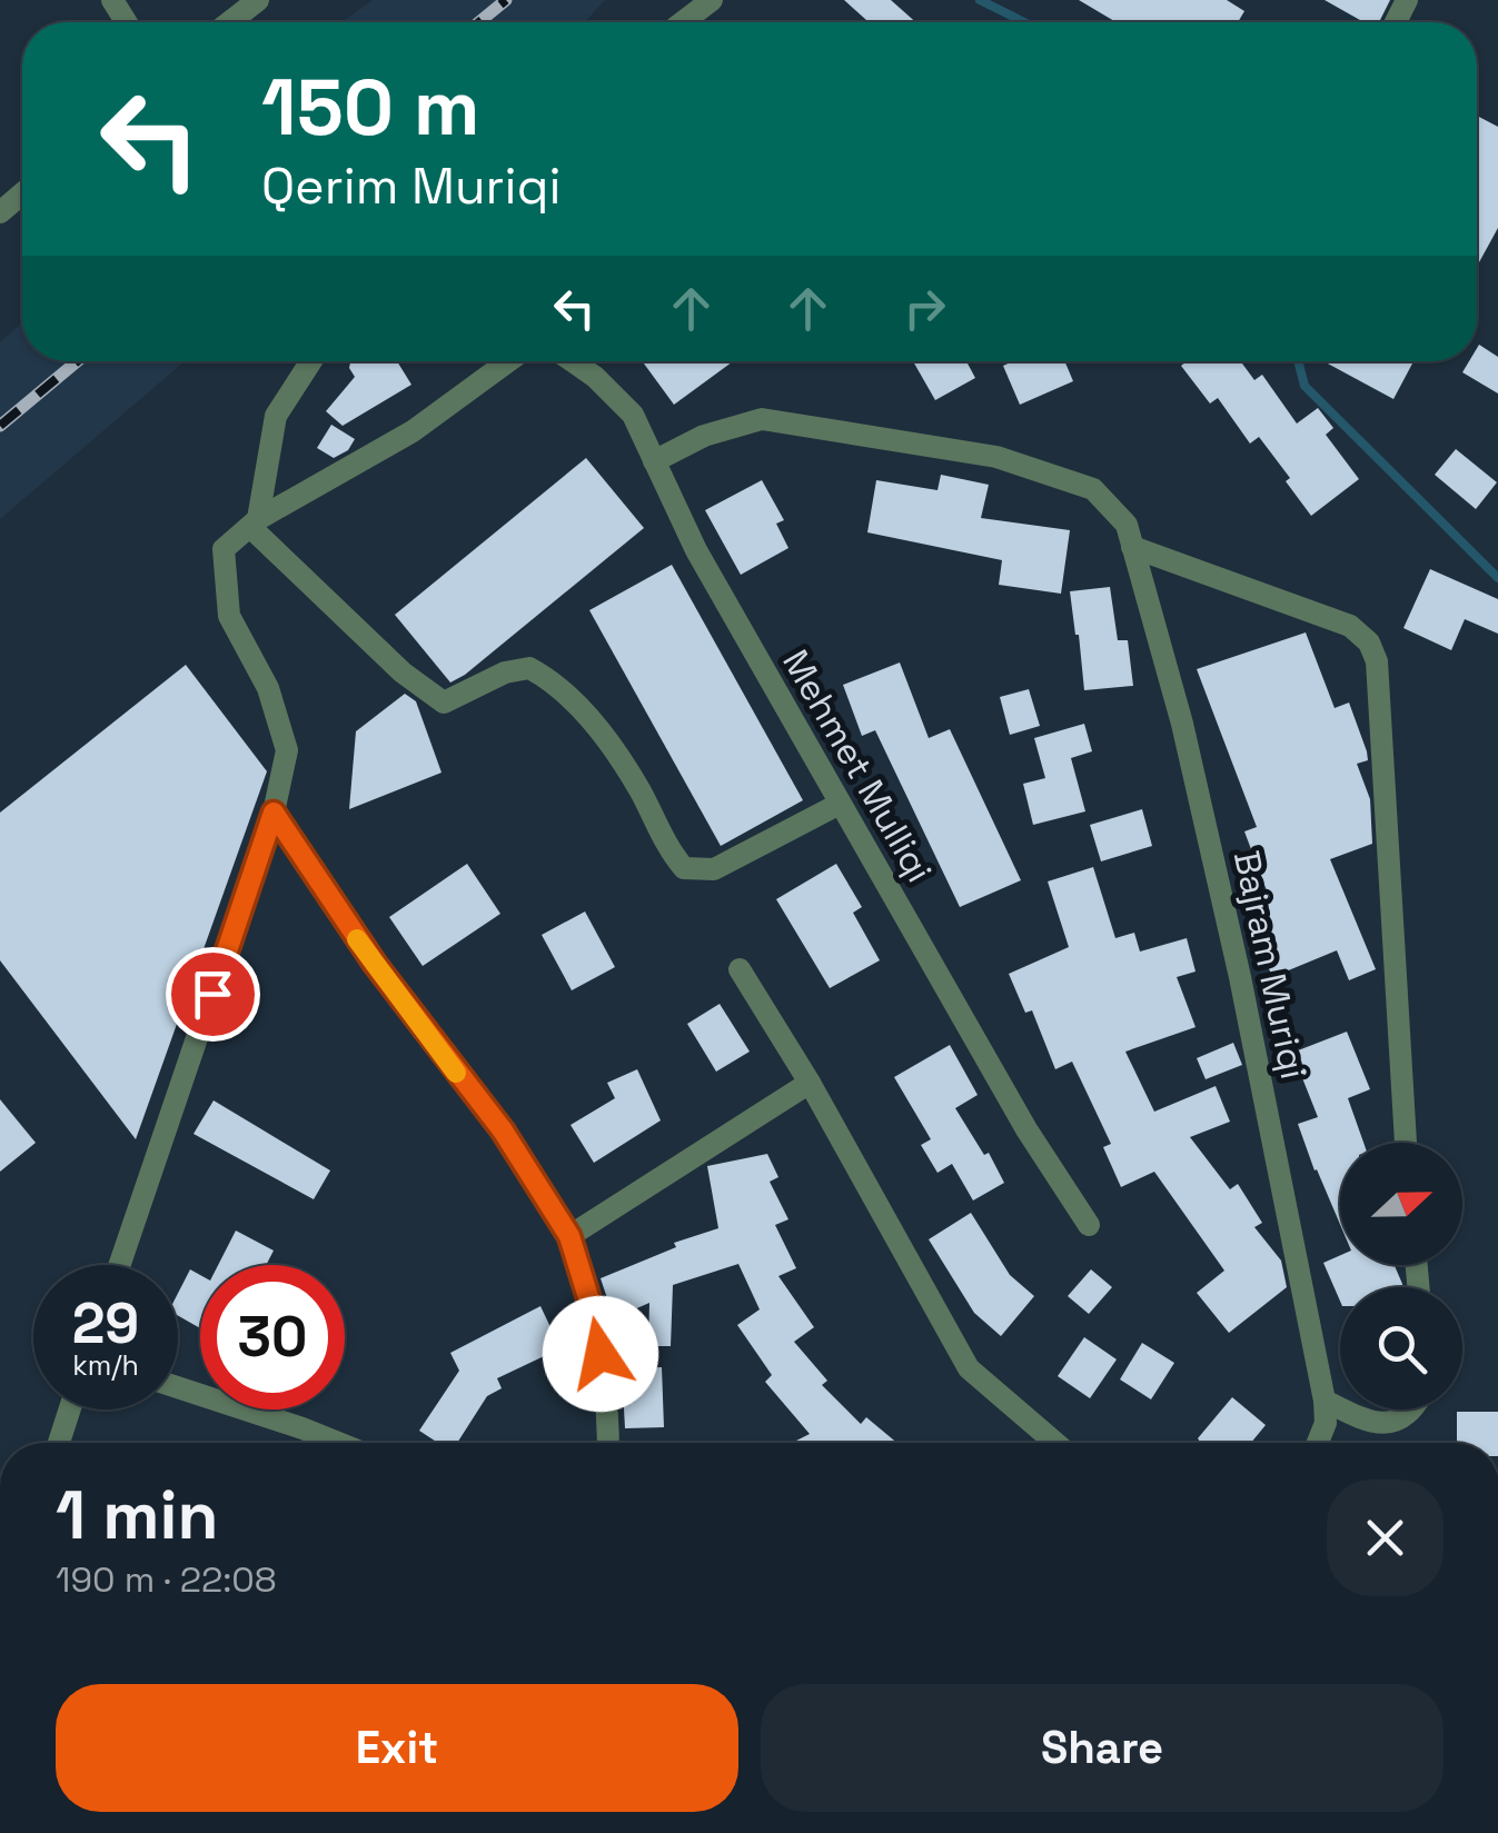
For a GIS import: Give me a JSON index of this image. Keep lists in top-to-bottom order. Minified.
{"streets":{"street":["Mehmet Mulliqi","Bajram Muriqi"]},"crossings":[["Mehmet Mulliqi","Bajram Muriqi"]],"north":"right","page":{"turn":["150 m","Qerim Muriqi"],"speed":"29 km/h","limit":"30","heading":["1 min","190 m · 22:08"],"buttons":["Exit","Share"]}}
